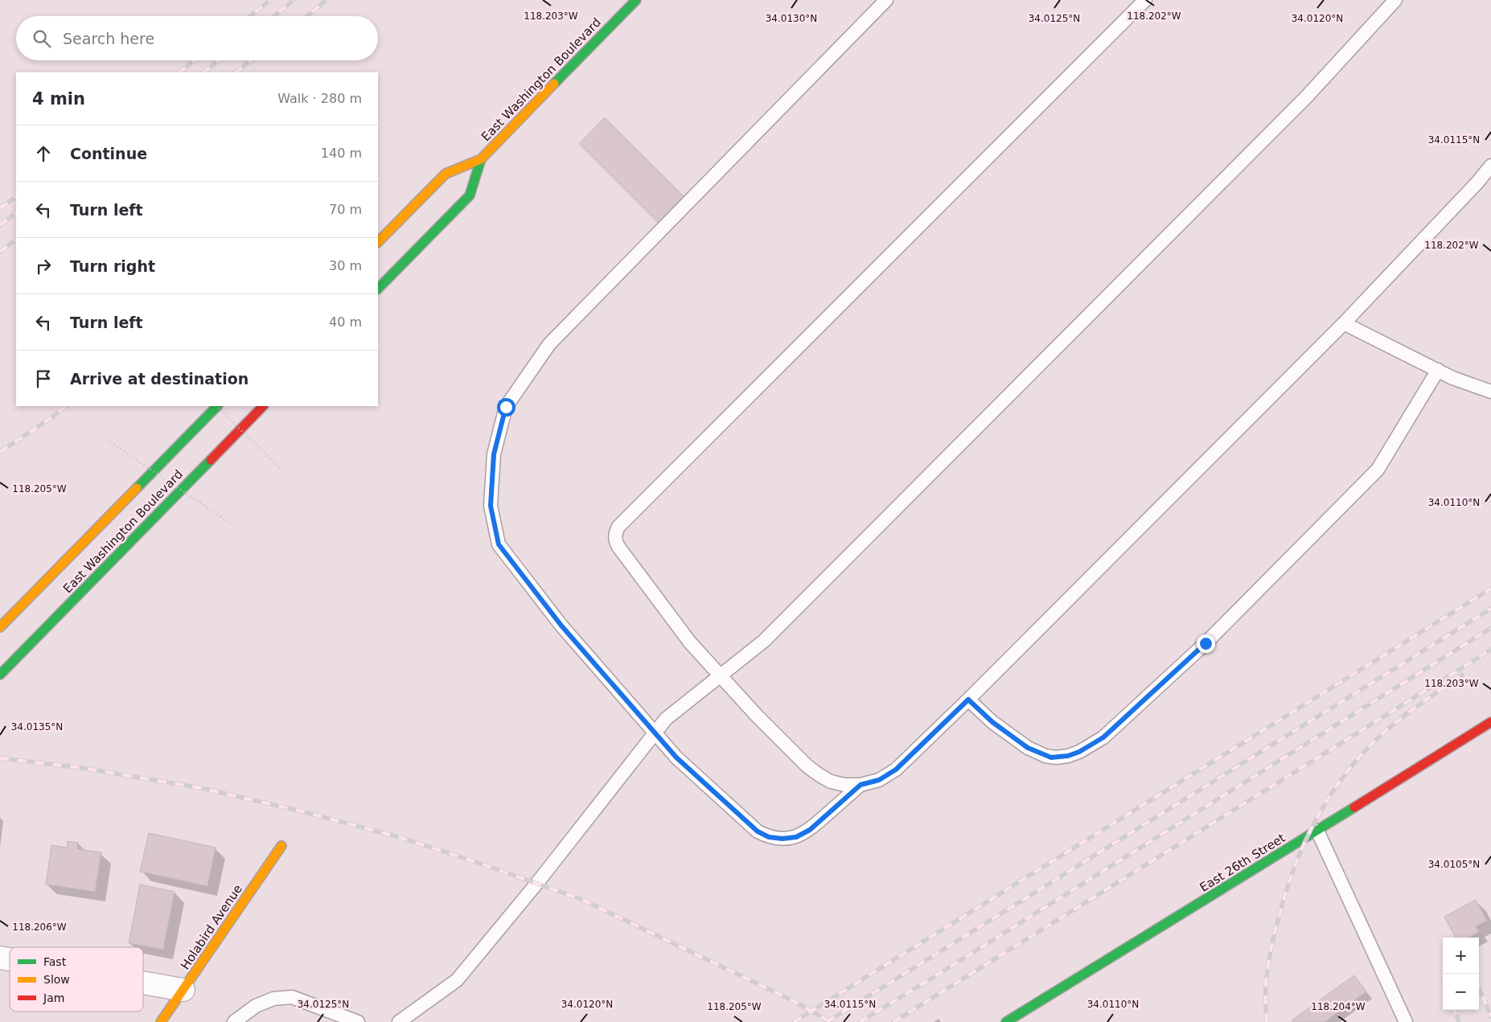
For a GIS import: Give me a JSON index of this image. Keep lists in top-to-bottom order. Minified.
{"streets":{"main road":["East Washington Boulevard","East 26th Street","Holabird Avenue"]},"legend":["Fast","Slow","Jam"],"page":{"search":"Search here","heading":["4 min","Walk · 280 m"],"list":[["Continue","140 m"],["Turn left","70 m"],["Turn right","30 m"],["Turn left","40 m"],"Arrive at destination"],"map_buttons":["+","−"]},"coordinates":["118.203°W","118.202°W","34.0130°N","34.0125°N","34.0120°N","34.0115°N","118.205°W","34.0110°N","34.0135°N","34.0105°N","118.206°W","118.204°W"]}
